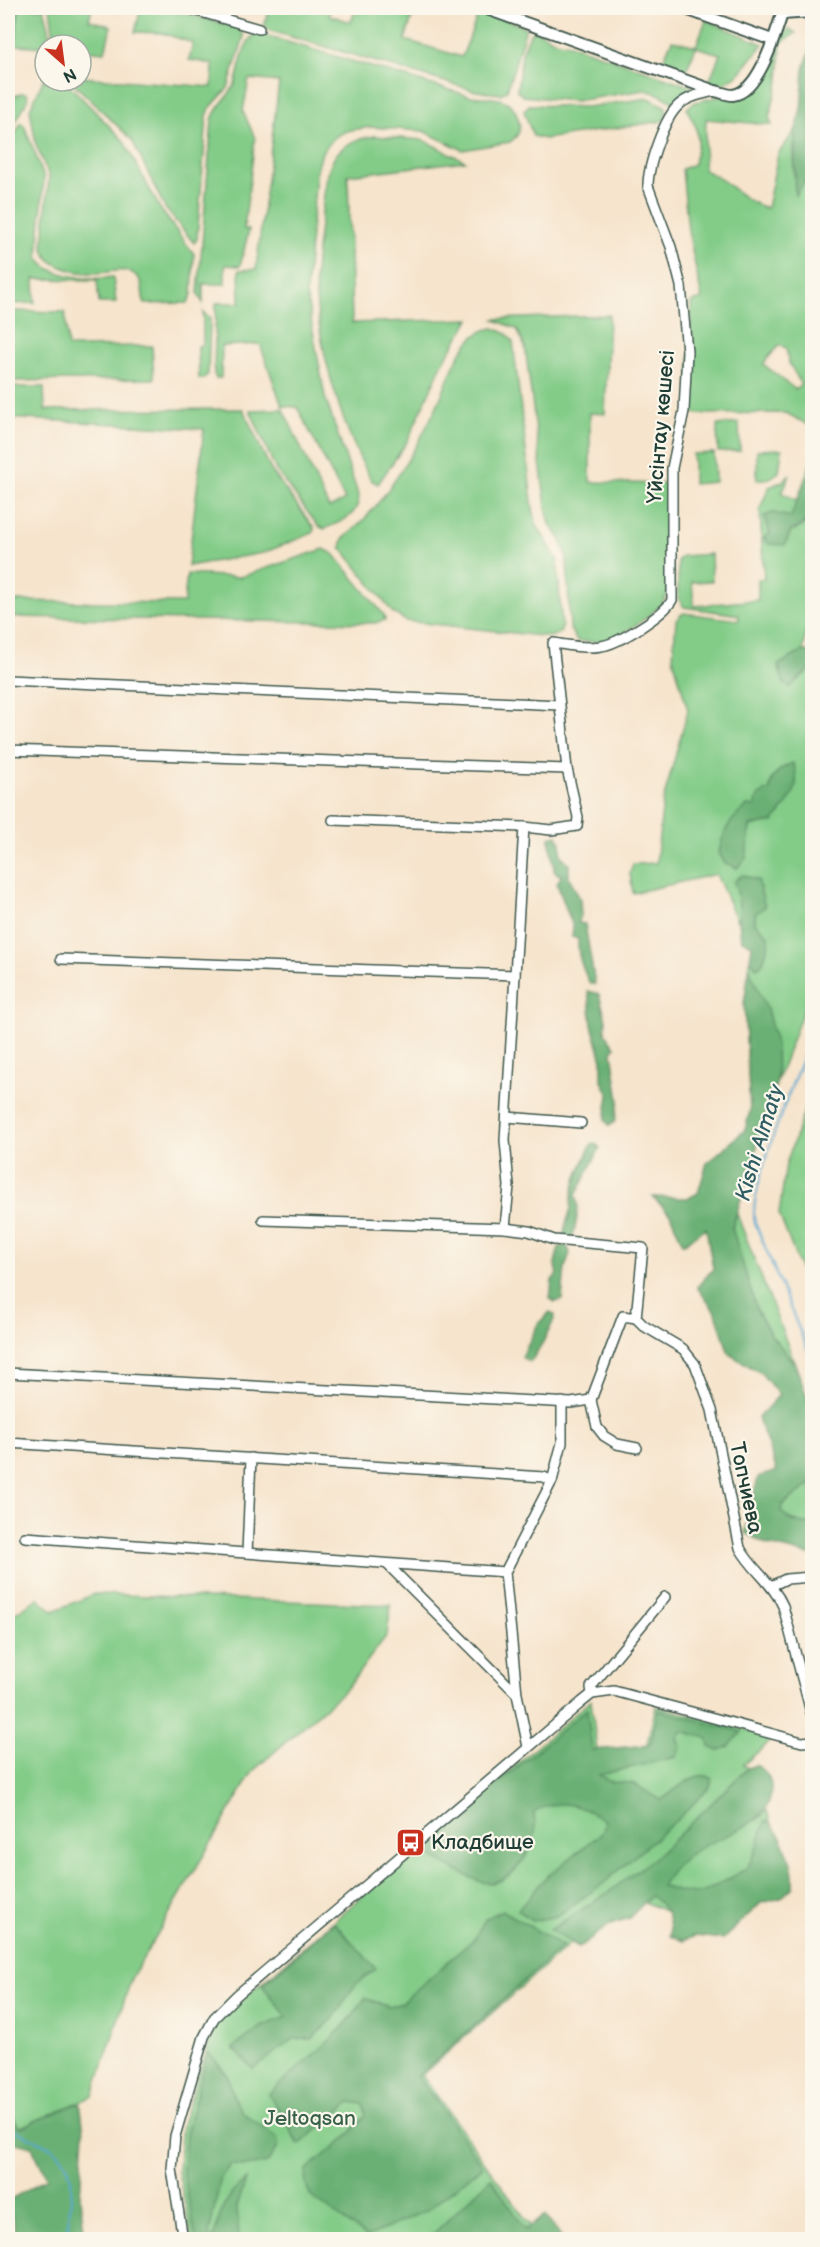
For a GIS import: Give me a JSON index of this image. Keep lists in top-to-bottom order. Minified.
{"streets":{"street":["Үйсінтау көшесі","Топчиева"]},"water":["Kіshі Almaty"],"parks":["Jeltoqsan"],"places":{"bus stop":["Кладбище"]},"north":"bottom right"}
